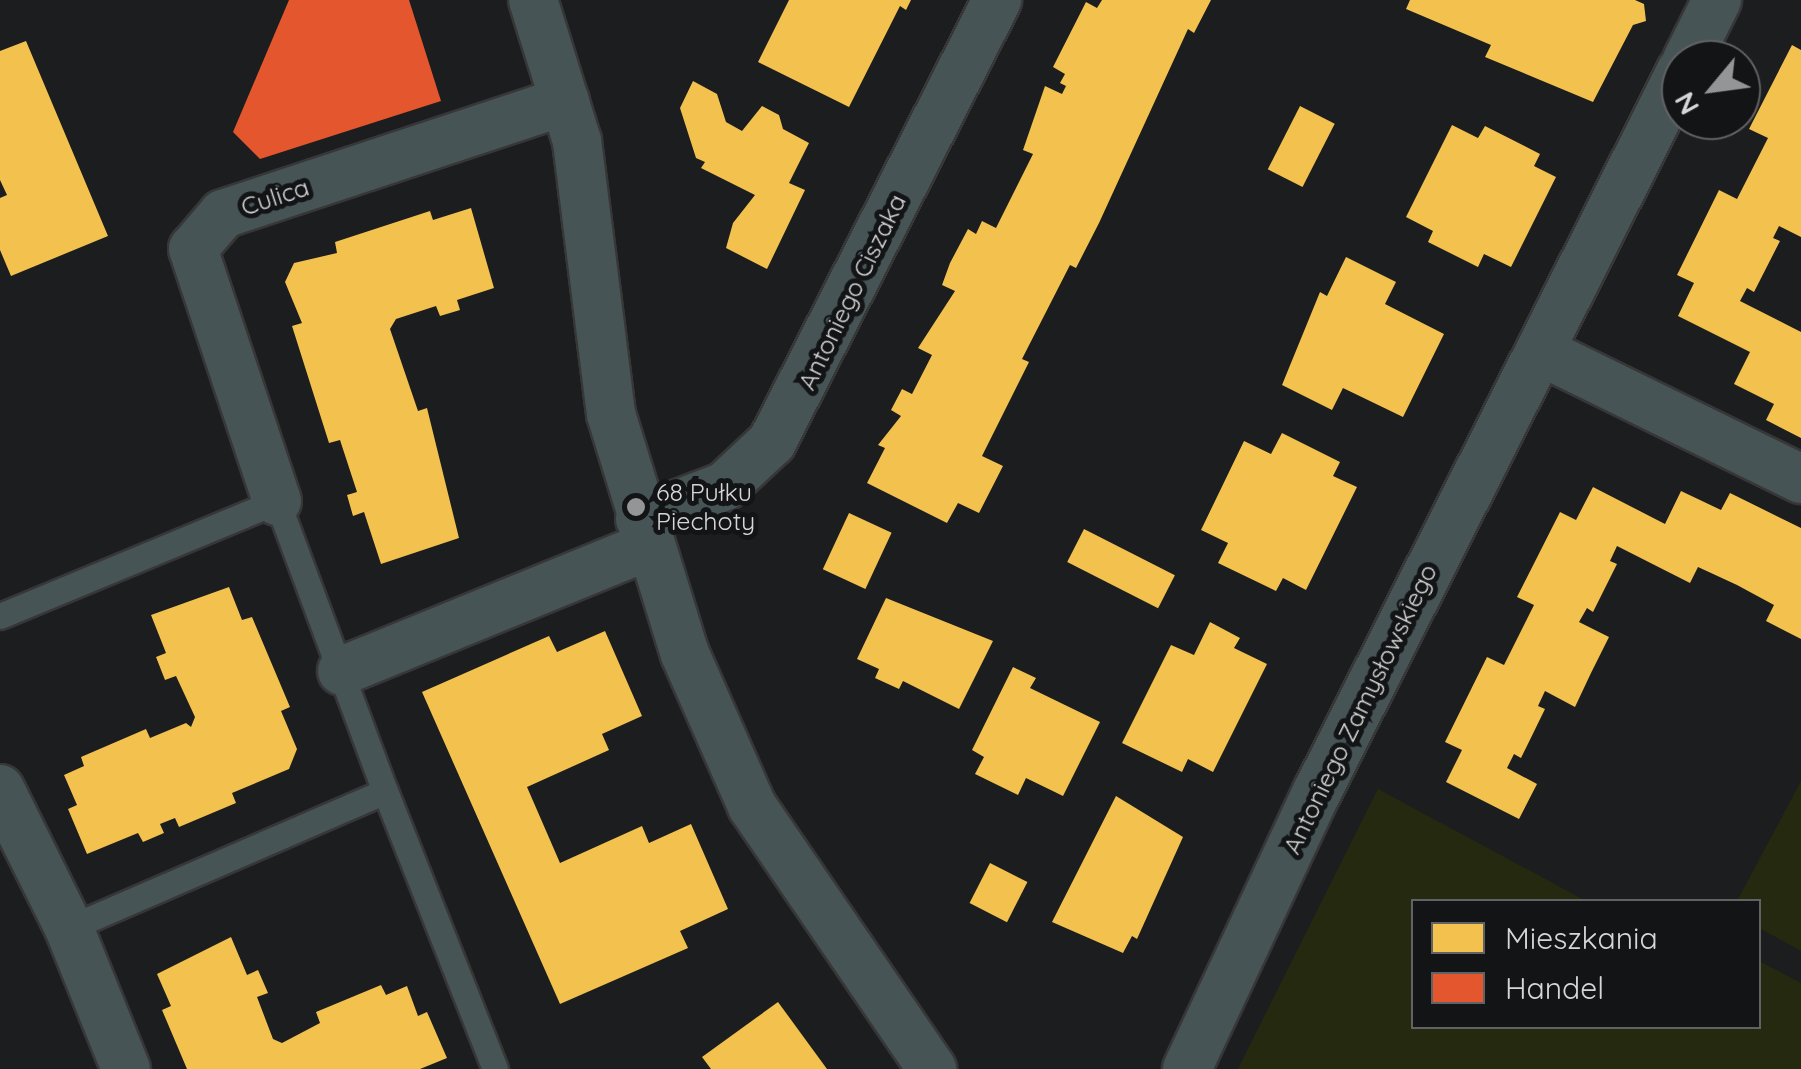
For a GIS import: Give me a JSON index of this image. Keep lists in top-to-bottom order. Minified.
{"streets":{"street":["Culica","Antoniego Ciszaka","Antoniego Zamysłowskiego"]},"places":["68 Pułku Piechoty"],"legend":["Mieszkania","Handel"],"north":"bottom left"}
